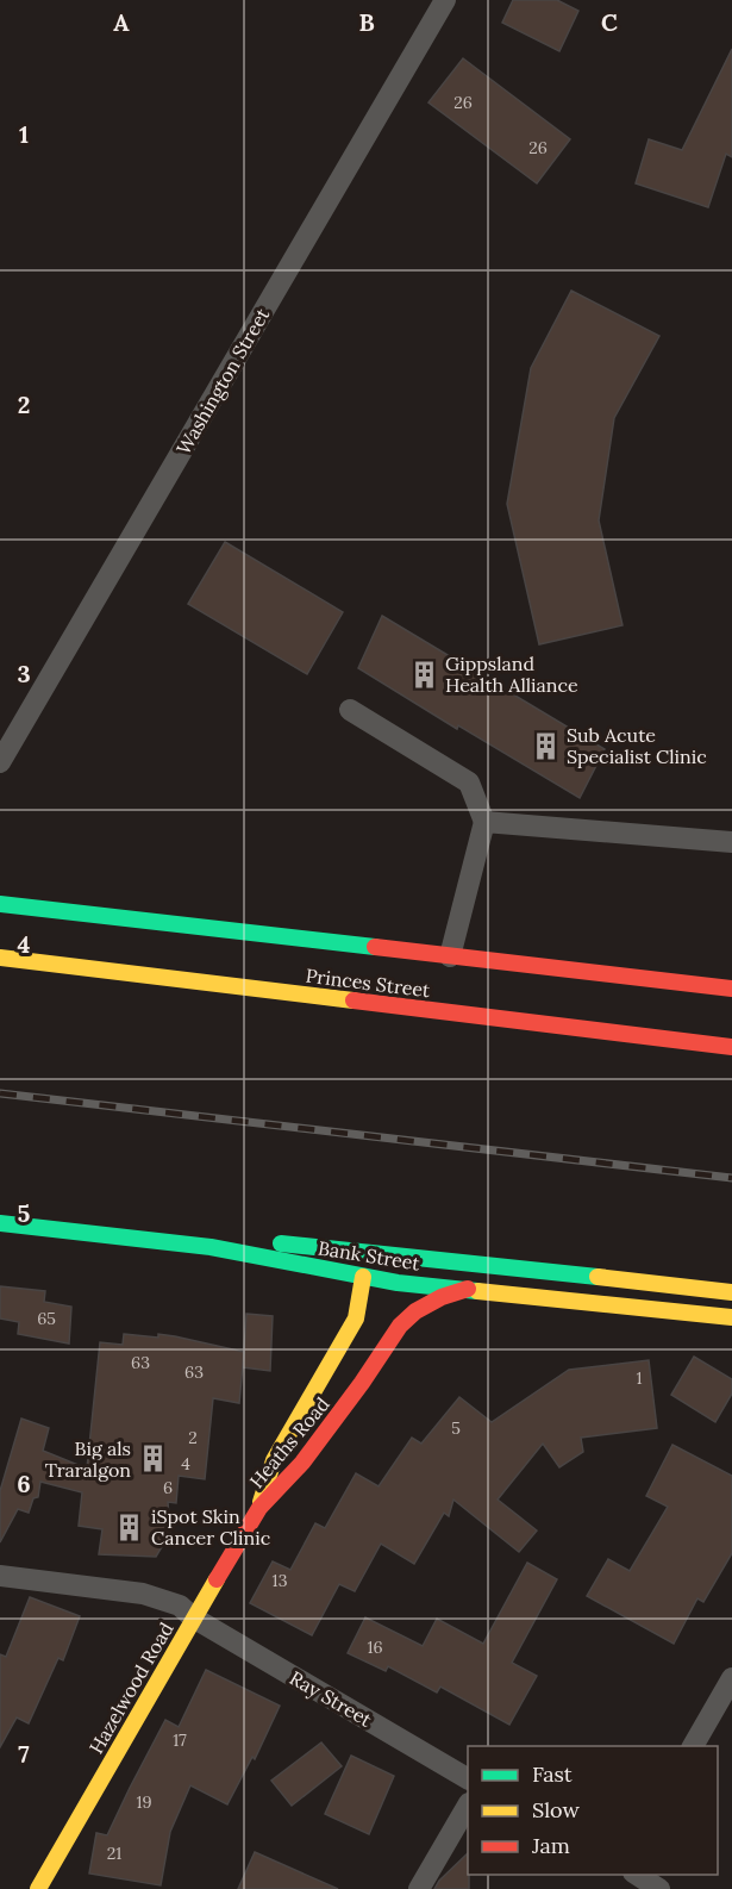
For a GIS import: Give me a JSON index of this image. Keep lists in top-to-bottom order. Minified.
{"streets":{"main road":["Princes Street","Bank Street","Heaths Road","Hazelwood Road"],"street":["Washington Street","Ray Street"]},"crossings":[["Bank Street","Heaths Road"],["Heaths Road","Hazelwood Road"],["Hazelwood Road","Ray Street"]],"places":{"building":["Gippsland Health Alliance","Sub Acute Specialist Clinic","Big als Traralgon","iSpot Skin Cancer Clinic"]},"house_numbers":["26","26","65","63","63","1","5","2","4","6","13","16","17","19","21"],"legend":["Fast","Slow","Jam"],"grid":{"columns":["A","B","C"],"rows":["1","2","3","4","5","6","7"]}}
